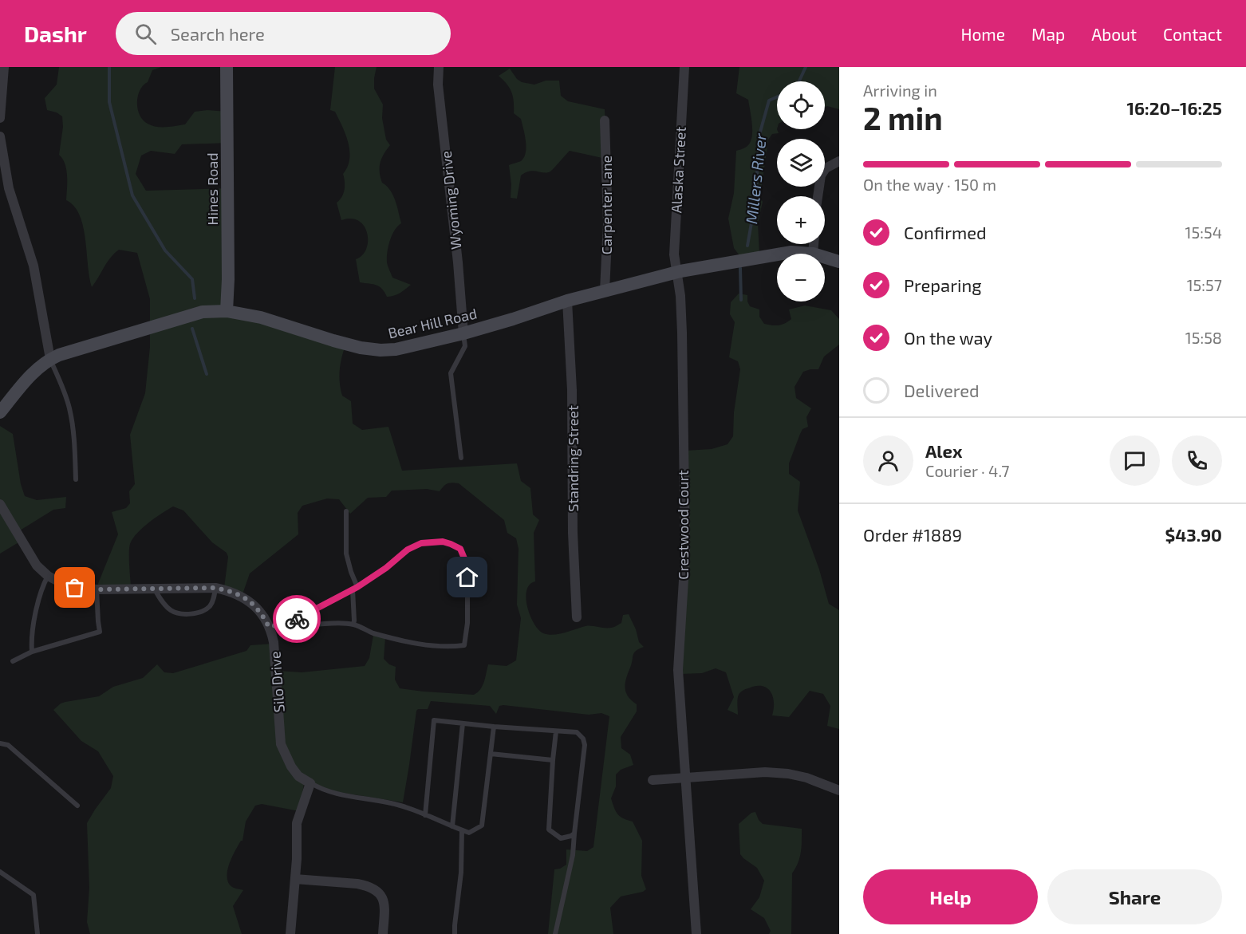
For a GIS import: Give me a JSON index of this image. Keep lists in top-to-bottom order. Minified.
{"streets":{"street":["Alaska Street","Hines Road","Wyoming Drive","Carpenter Lane","Bear Hill Road","Standring Street","Crestwood Court","Silo Drive"]},"crossings":[["Alaska Street","Bear Hill Road"],["Alaska Street","Crestwood Court"],["Hines Road","Bear Hill Road"],["Wyoming Drive","Bear Hill Road"],["Carpenter Lane","Bear Hill Road"],["Bear Hill Road","Standring Street"],["Bear Hill Road","Crestwood Court"]],"water":["Millers River"],"page":{"header":"Dashr","search":"Search here","nav":["Home","Map","About","Contact"],"heading":["2 min","Arriving in","16:20–16:25"],"panel":["Alex","Courier · 4.7","Order #1889","$43.90"],"map_buttons":["+","−"],"bar":"On the way · 150 m","list":[["Confirmed","15:54"],["Preparing","15:57"],["On the way","15:58"],"Delivered"],"buttons":["Help","Share"]}}
